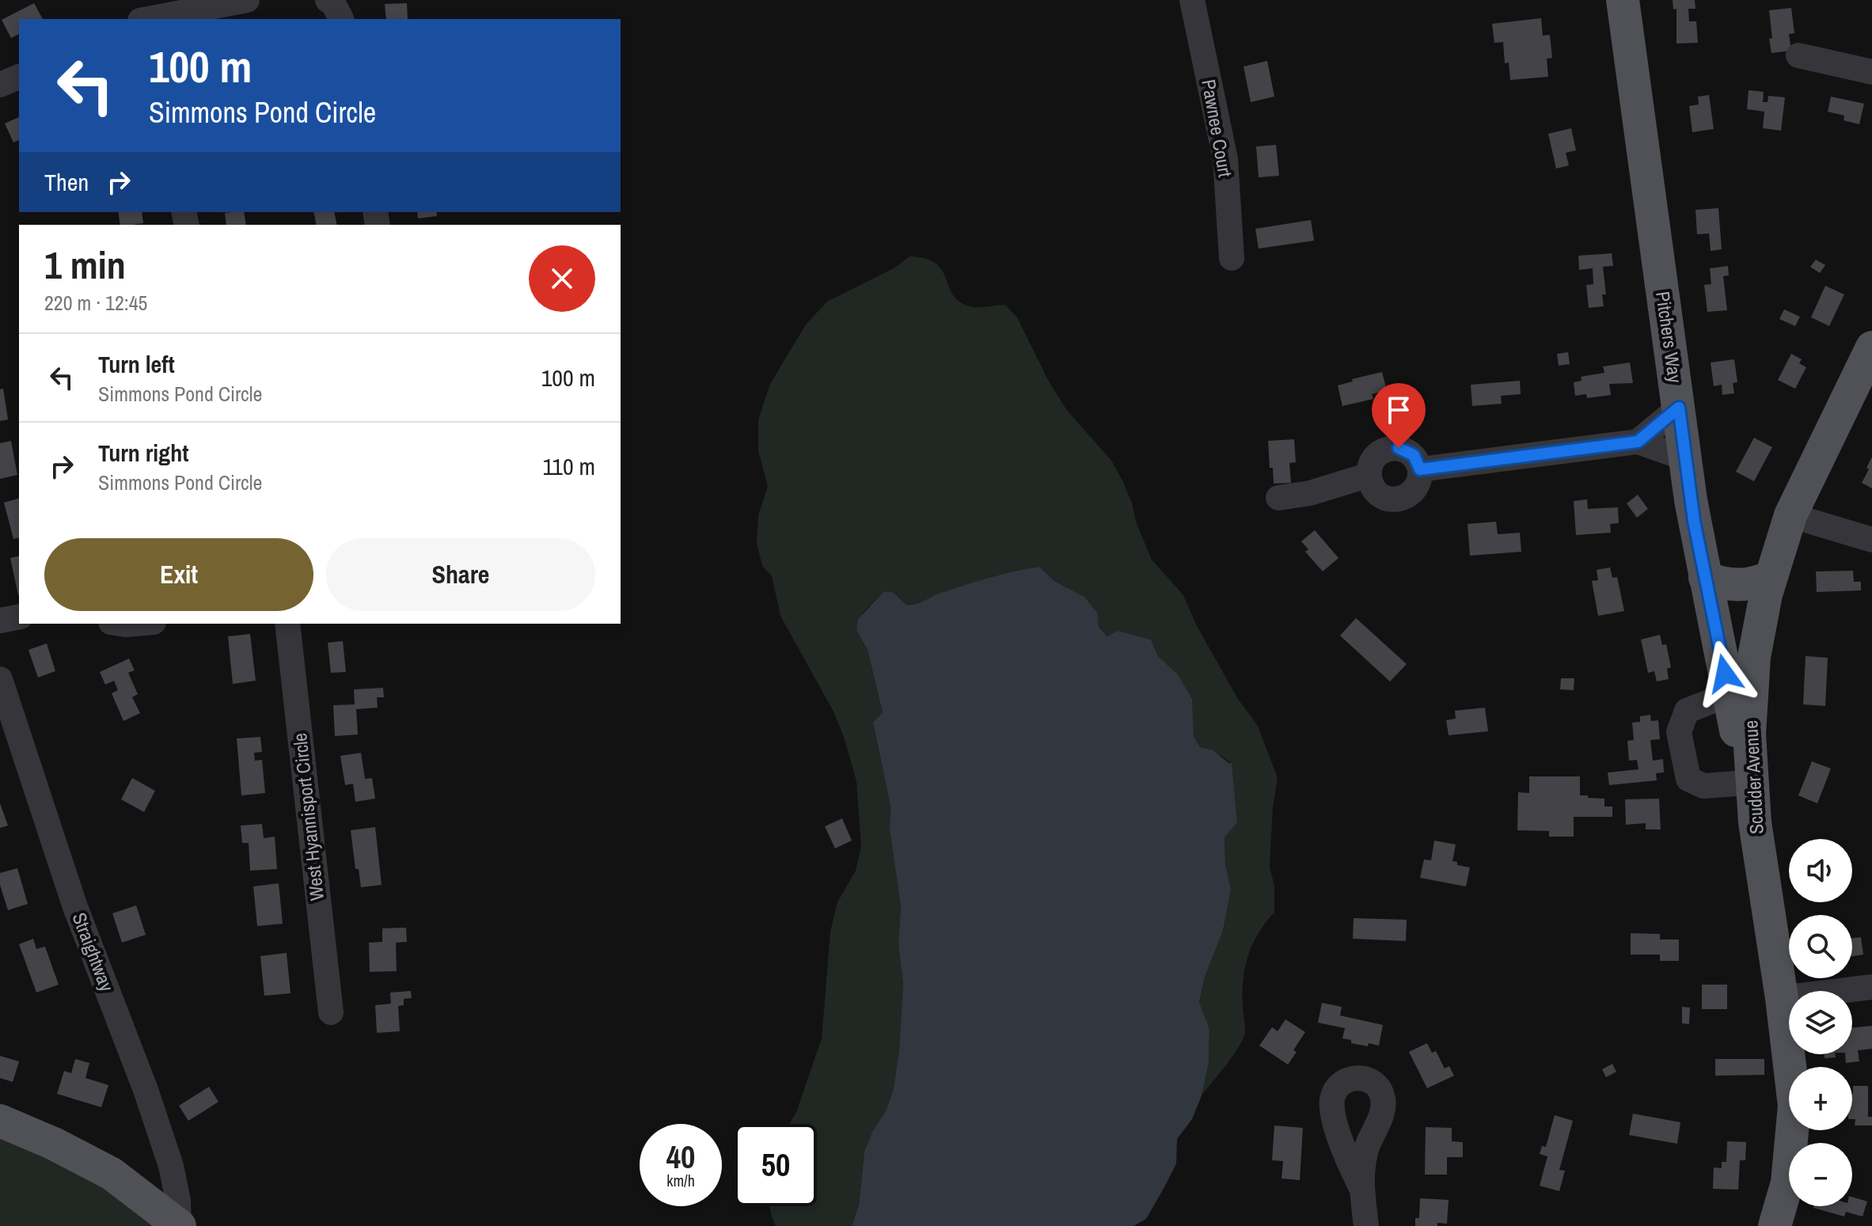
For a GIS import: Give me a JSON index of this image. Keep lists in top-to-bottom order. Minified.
{"streets":{"main road":["Pitchers Way","Scudder Avenue"],"street":["Pawnee Court","West Hyannisport Circle","Straightway"]},"crossings":[["Pitchers Way","Scudder Avenue"]],"page":{"turn":["100 m","Simmons Pond Circle"],"then":"Then","heading":["1 min","220 m · 12:45"],"list":[{"name":"Turn left","note":"Simmons Pond Circle","value":"100 m"},{"name":"Turn right","note":"Simmons Pond Circle","value":"110 m"}],"buttons":["Exit","Share"],"map_buttons":["+","−"],"speed":"40 km/h","limit":"50"}}
